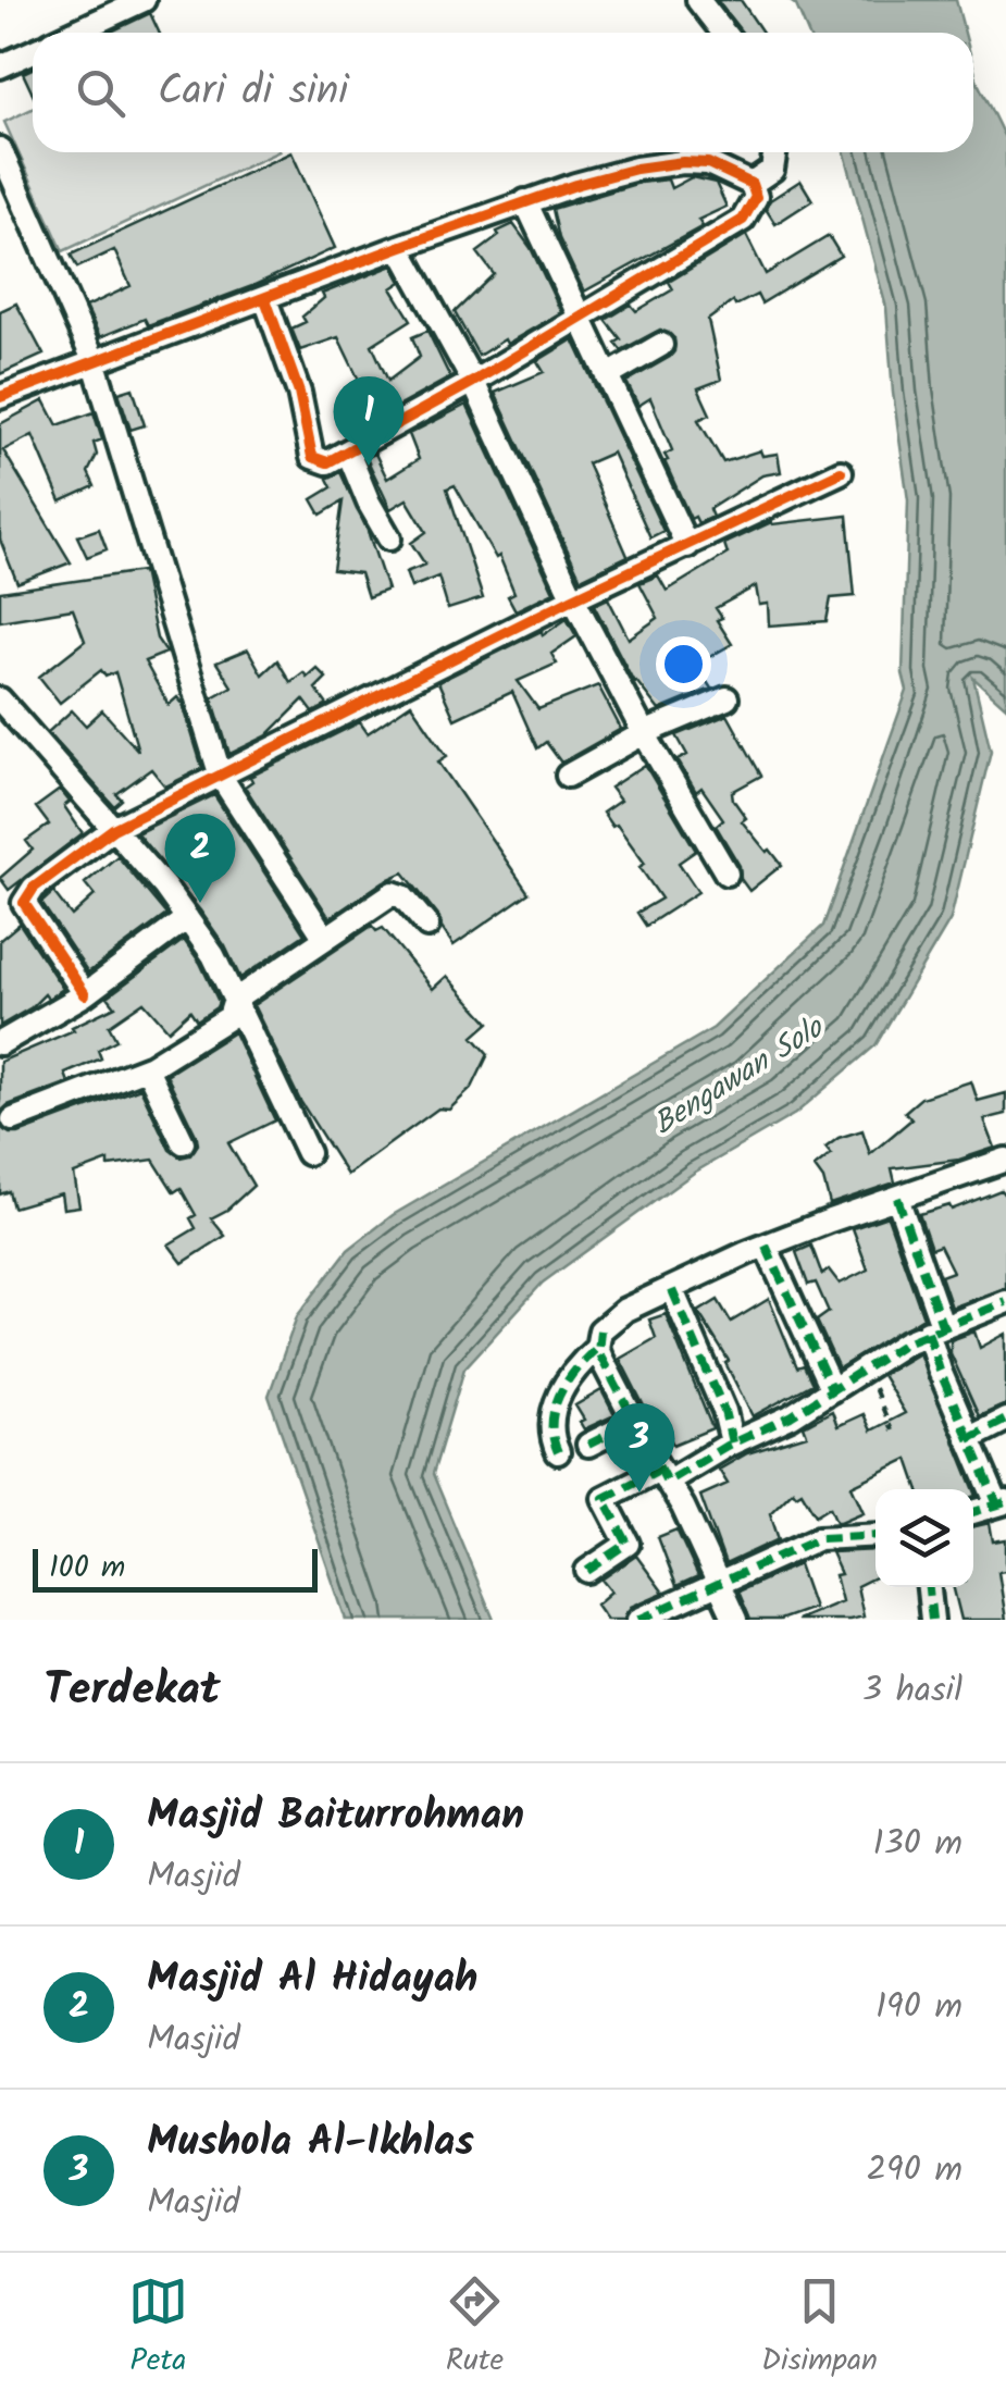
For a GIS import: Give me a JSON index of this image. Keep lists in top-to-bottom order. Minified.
{"water":["Bengawan Solo"],"scale_bar":"100 m","page":{"search":"Cari di sini","pins":["1","2","3"],"scale":"100 m","heading":["Terdekat","3 hasil"],"list":[{"mark":"1","name":"Masjid Baiturrohman","note":"Masjid","value":"130 m"},{"mark":"2","name":"Masjid Al Hidayah","note":"Masjid","value":"190 m"},{"mark":"3","name":"Mushola Al-Ikhlas","note":"Masjid","value":"290 m"}],"nav":["Peta","Rute","Disimpan"]}}
